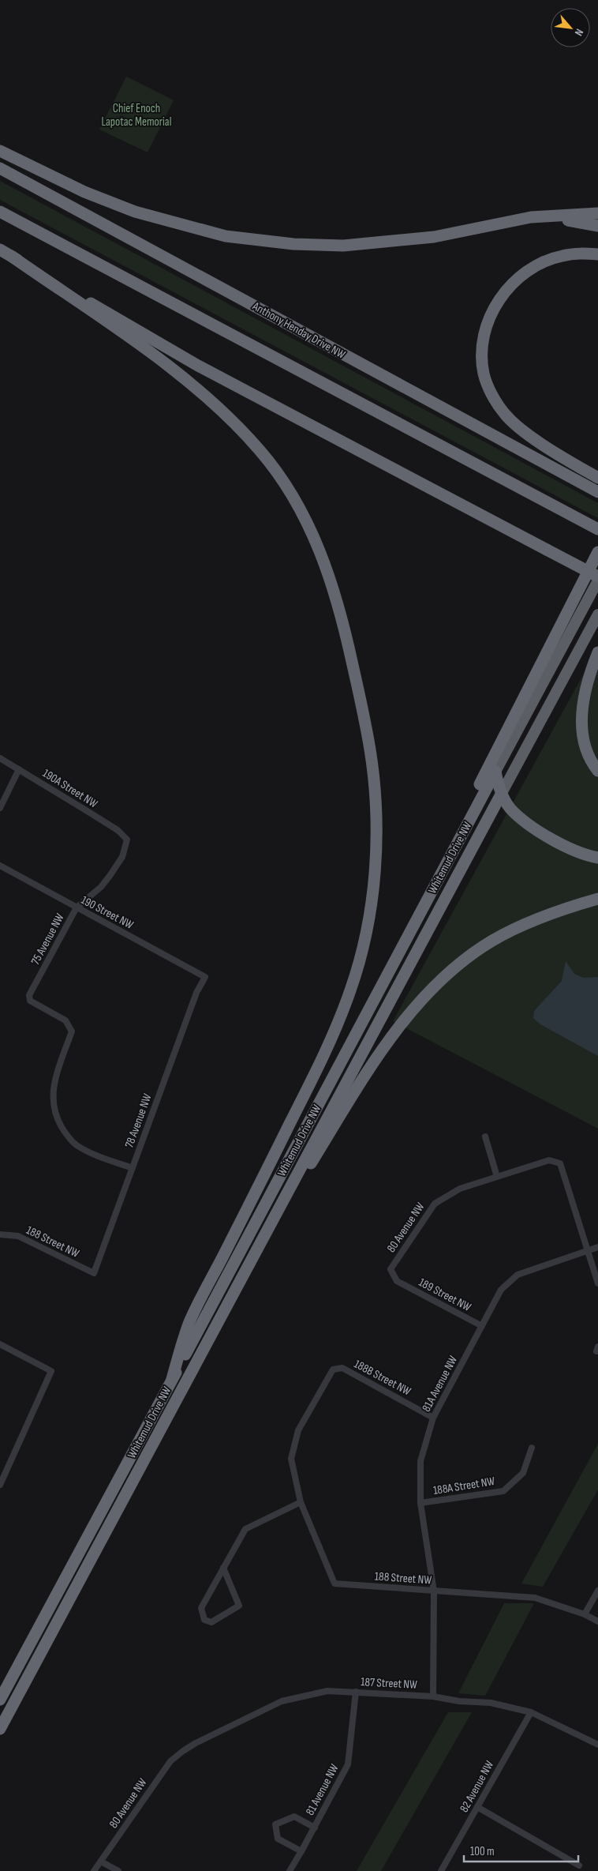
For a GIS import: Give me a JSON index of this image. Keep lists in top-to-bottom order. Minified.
{"streets":{"highway":["Anthony Henday Drive NW","Whitemud Drive NW"],"street":["190A Street NW","190 Street NW","75 Avenue NW","78 Avenue NW","80 Avenue NW","188 Street NW","189 Street NW","188B Street NW","81A Avenue NW","188A Street NW","187 Street NW","82 Avenue NW","81 Avenue NW"]},"crossings":[["190A Street NW","75 Avenue NW"],["190 Street NW","75 Avenue NW"],["190 Street NW","78 Avenue NW"],["75 Avenue NW","78 Avenue NW"],["78 Avenue NW","188 Street NW"],["80 Avenue NW","189 Street NW"],["80 Avenue NW","81A Avenue NW"],["80 Avenue NW","187 Street NW"],["188 Street NW","188B Street NW"],["188 Street NW","81A Avenue NW"],["189 Street NW","81A Avenue NW"],["188B Street NW","81A Avenue NW"],["81A Avenue NW","188A Street NW"],["81A Avenue NW","187 Street NW"],["187 Street NW","82 Avenue NW"],["187 Street NW","81 Avenue NW"]],"parks":["Chief Enoch Lapotac Memorial"],"scale_bar":"100 m","north":"bottom right"}
